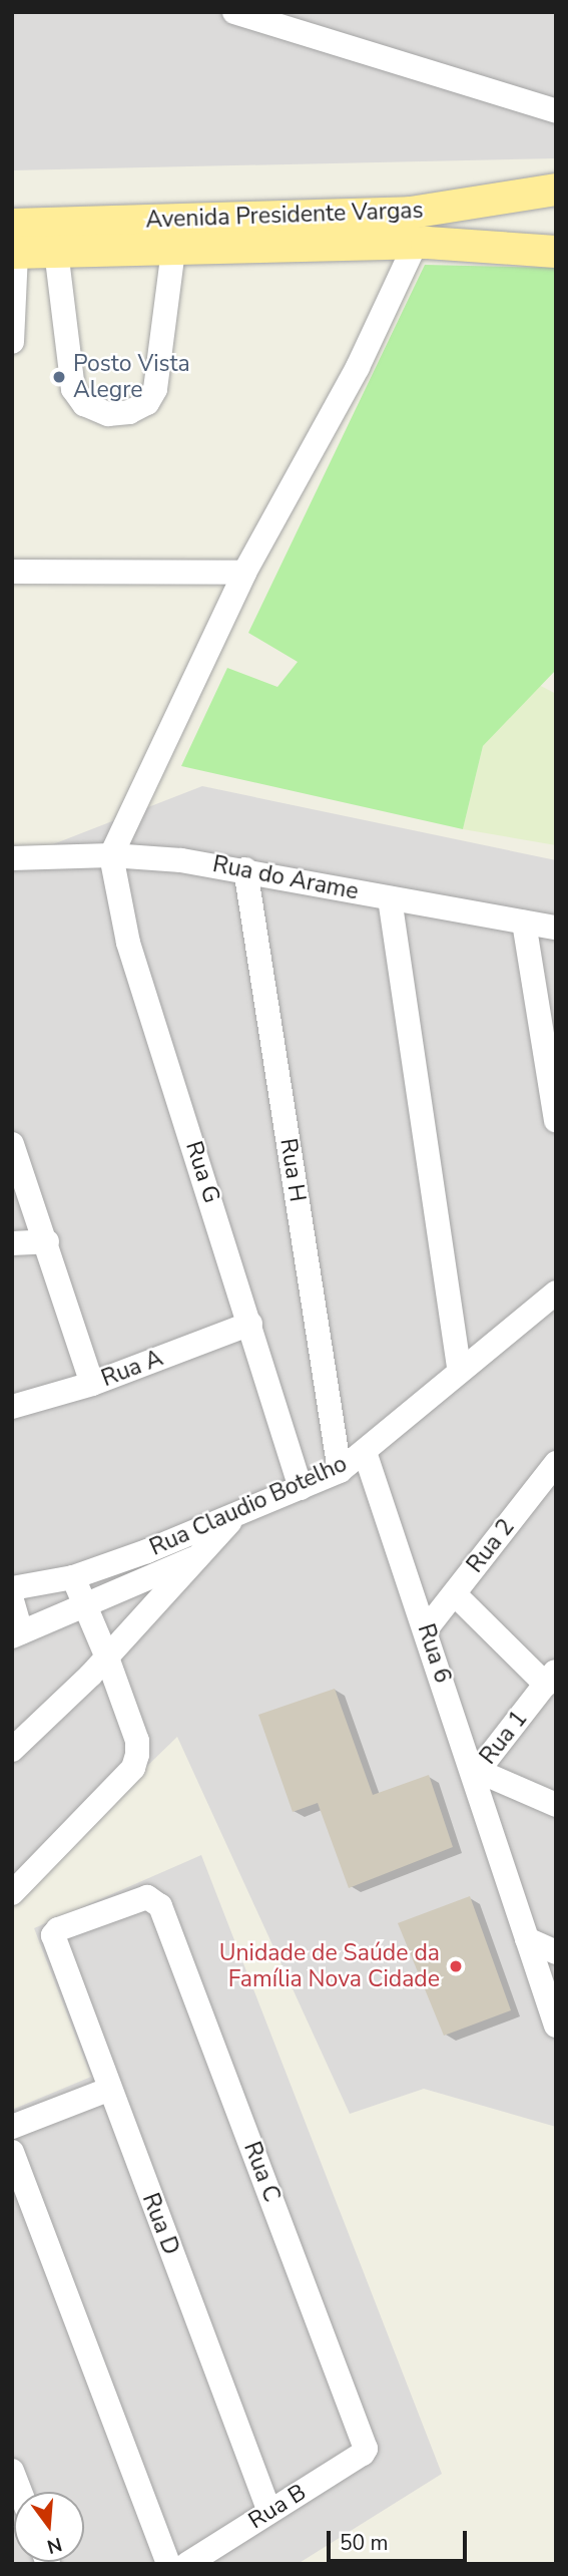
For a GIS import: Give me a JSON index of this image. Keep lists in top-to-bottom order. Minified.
{"streets":{"main road":["Avenida Presidente Vargas"],"street":["Rua do Arame","Rua H","Rua G","Rua A","Rua Claudio Botelho","Rua 2","Rua 6","Rua 1","Rua C","Rua D","Rua B"]},"crossings":[["Rua do Arame","Rua H"],["Rua do Arame","Rua G"],["Rua H","Rua Claudio Botelho"],["Rua G","Rua A"],["Rua G","Rua Claudio Botelho"],["Rua Claudio Botelho","Rua 6"],["Rua 2","Rua 6"],["Rua 6","Rua 1"],["Rua C","Rua D"],["Rua C","Rua B"],["Rua D","Rua B"]],"places":["Posto Vista Alegre","Unidade de Saúde da Família Nova Cidade"],"scale_bar":"50 m","north":"bottom"}
